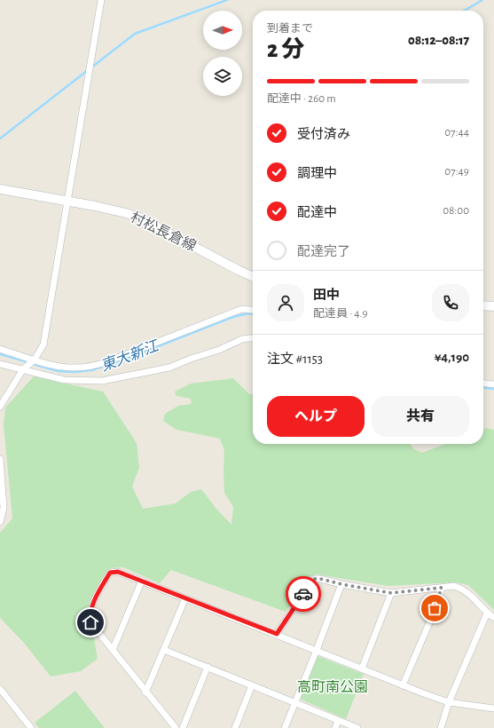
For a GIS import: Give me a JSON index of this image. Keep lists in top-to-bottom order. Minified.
{"streets":{"main road":["村松長倉線"]},"water":["東大新江"],"parks":["高町南公園"],"north":"right","page":{"heading":["2 分","到着まで","08:12–08:17"],"panel":["田中","配達員 · 4.9","注文 #1153","¥4,190"],"bar":"配達中 · 260 m","list":[["受付済み","07:44"],["調理中","07:49"],["配達中","08:00"],"配達完了"],"buttons":["ヘルプ","共有"]}}
